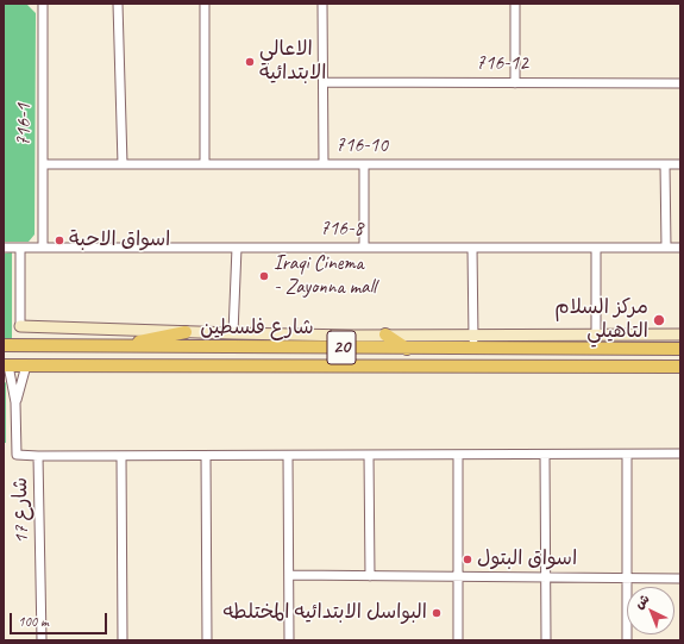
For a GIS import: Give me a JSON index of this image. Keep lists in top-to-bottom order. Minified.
{"streets":{"main road":["شارع فلسطين","20"],"street":["716-12","716-1","716-10","716-8","شارع 17"]},"crossings":[["716-1","716-10"],["716-1","716-8"],["شارع فلسطين","شارع 17"]],"places":["الاعالي الابتدائية","اسواق الاحبة","Iraqi Cinema - Zayonna mall","مركز السلام التاهيلي","اسواق البتول","البواسل الابتدائيه المختلطه"],"scale_bar":"100 m","north":"top left"}
